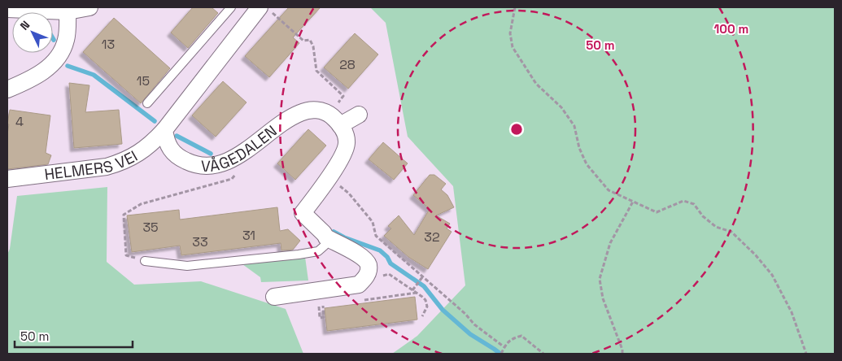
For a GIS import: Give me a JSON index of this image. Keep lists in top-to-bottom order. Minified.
{"streets":{"street":["VÅGEDALEN","HELMERS VEI"]},"crossings":[["VÅGEDALEN","HELMERS VEI"]],"house_numbers":["13","28","15","4","35","31","32","33"],"scale_bar":"50 m","north":"top left","rings":["100 m","50 m"]}
